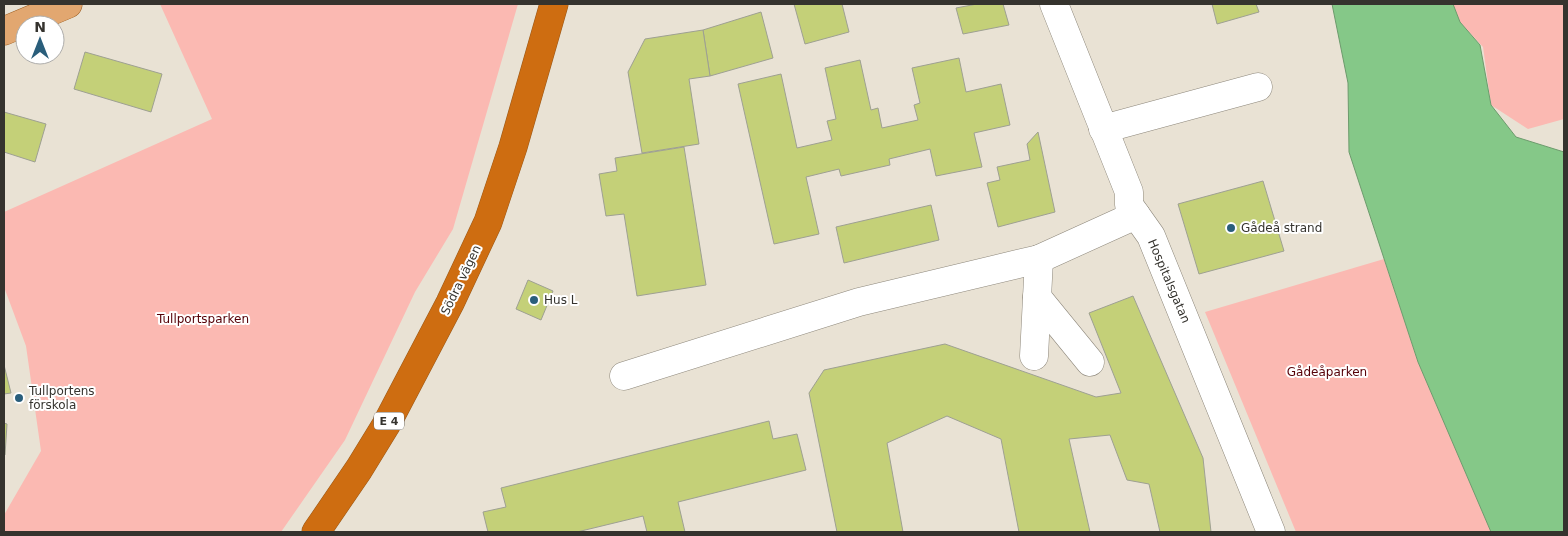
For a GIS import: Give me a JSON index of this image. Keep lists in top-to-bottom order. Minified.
{"streets":{"highway":["Södra vägen","E 4"],"street":["Hospitalsgatan"]},"parks":["Tullportsparken","Gådeåparken"],"places":["Gådeå strand","Hus L","Tullportens förskola"],"north":"top"}
